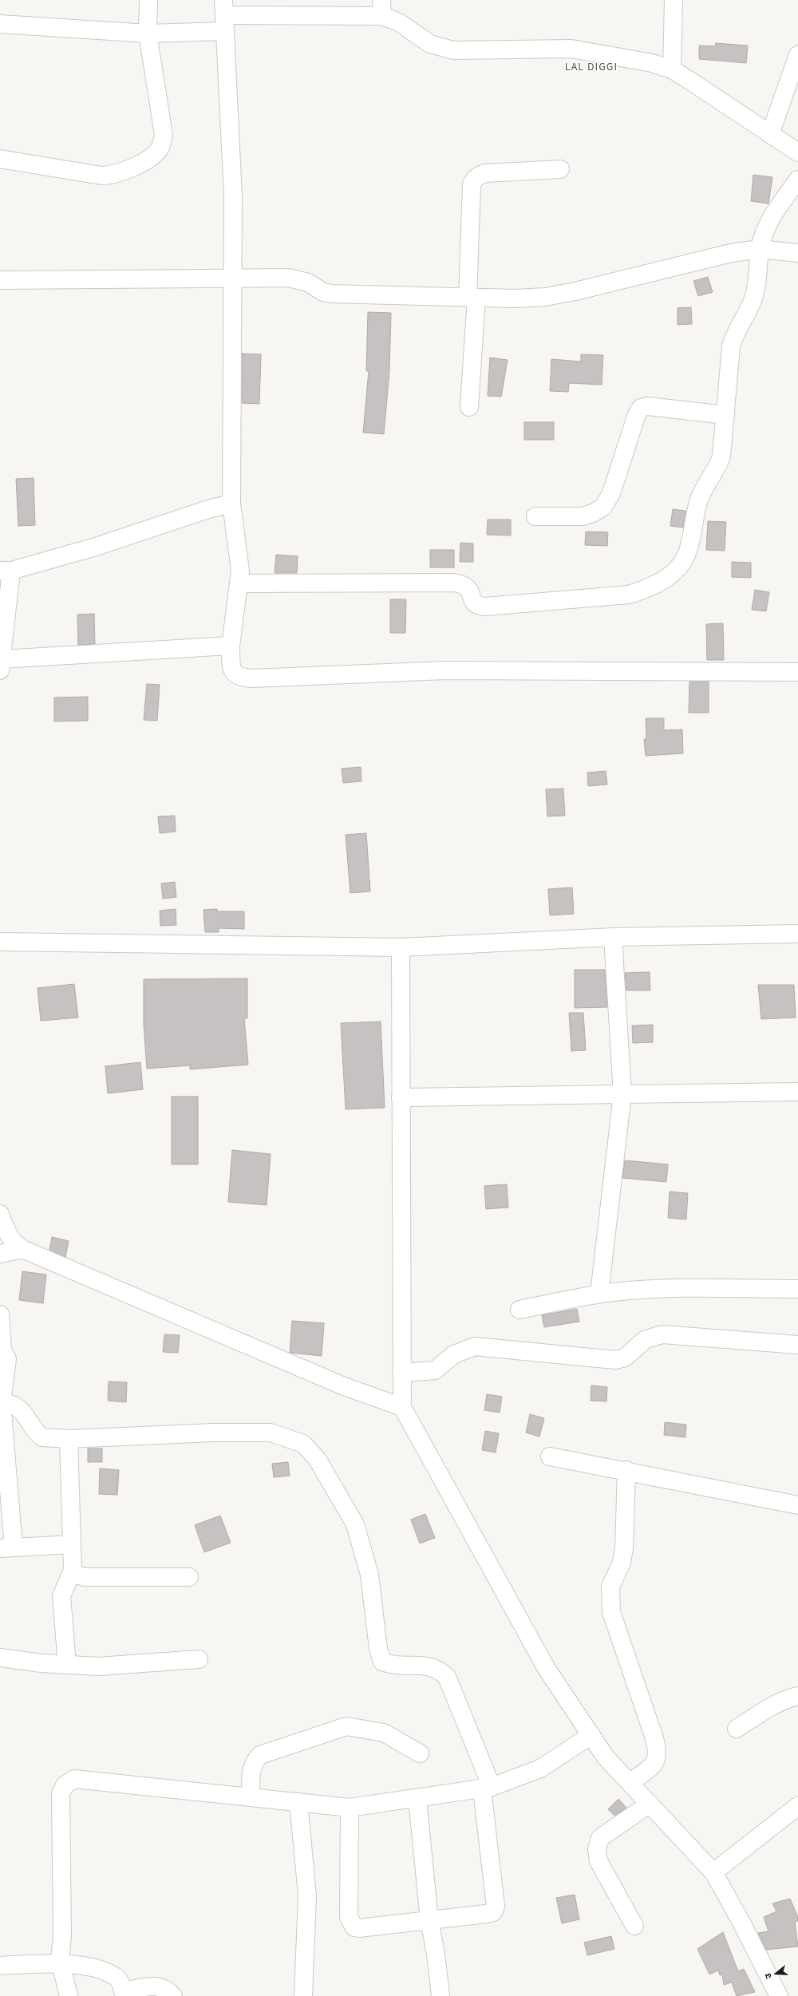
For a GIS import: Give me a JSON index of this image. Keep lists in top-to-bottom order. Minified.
{"districts":["LAL DIGGI"],"north":"left"}
